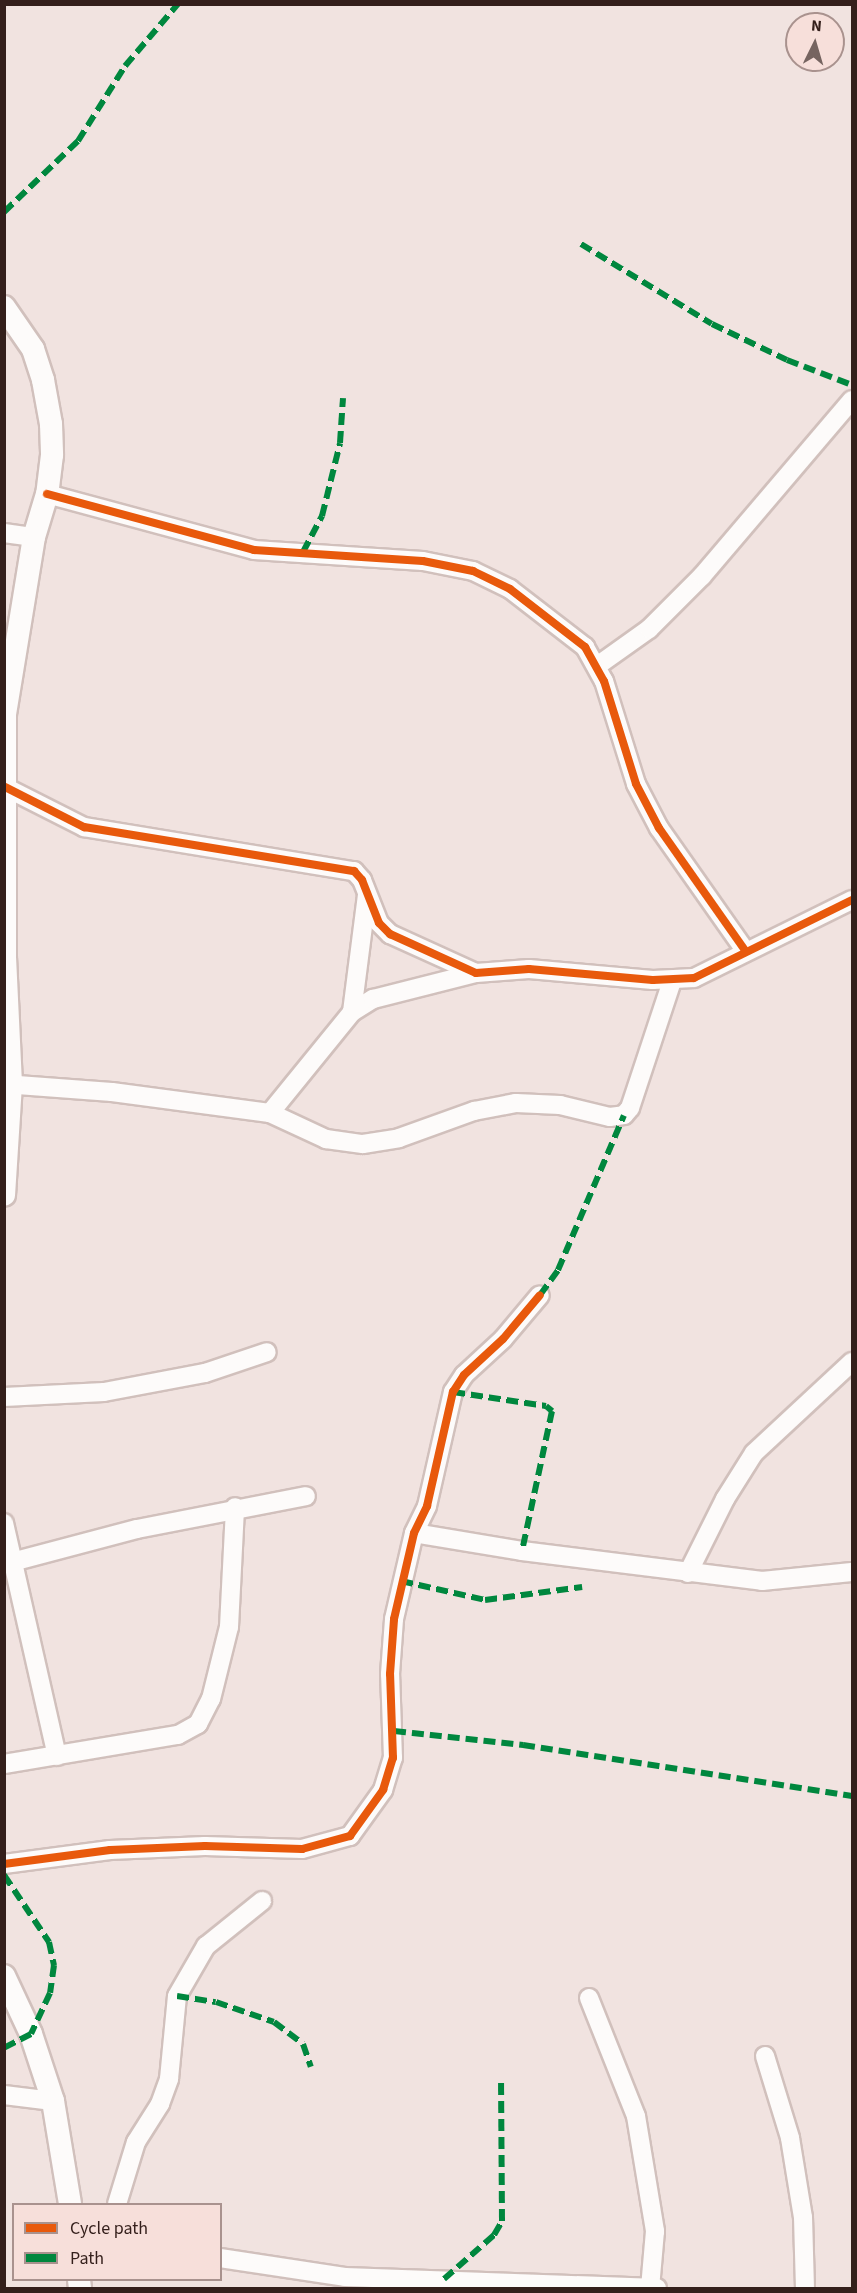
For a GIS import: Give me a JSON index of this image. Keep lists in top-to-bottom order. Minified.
{"legend":["Cycle path","Path"],"north":"top"}
